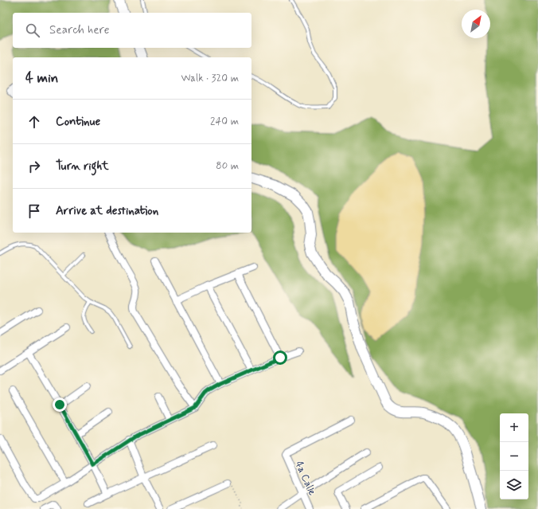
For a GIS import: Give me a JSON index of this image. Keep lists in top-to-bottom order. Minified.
{"streets":{"street":["4a Calle"]},"north":"top right","page":{"search":"Search here","heading":["4 min","Walk · 320 m"],"list":[["Continue","240 m"],["Turn right","80 m"],"Arrive at destination"],"map_buttons":["+","−"]}}
